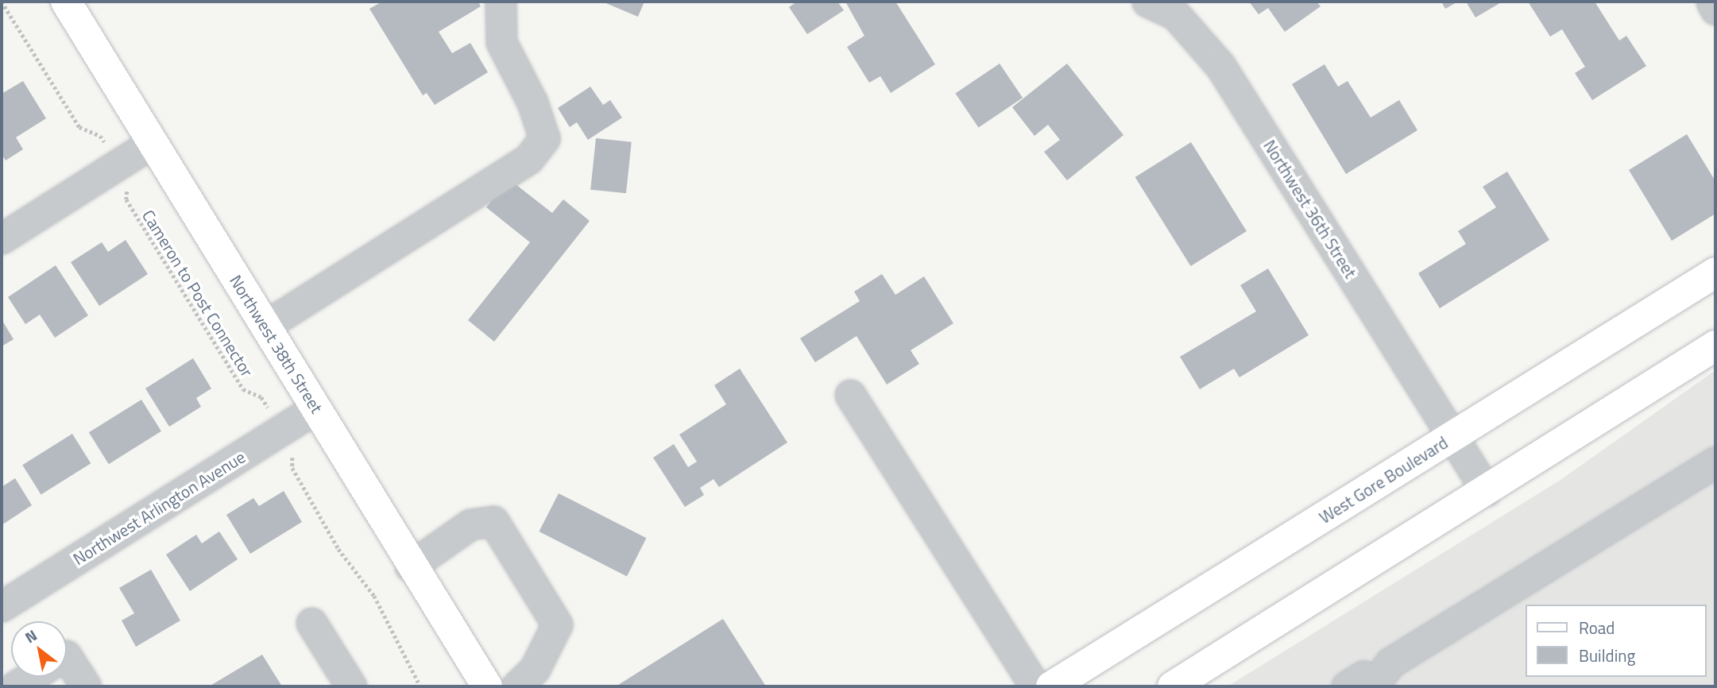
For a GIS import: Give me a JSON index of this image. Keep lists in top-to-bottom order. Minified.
{"streets":{"main road":["Northwest 38th Street","West Gore Boulevard"],"street":["Northwest 36th Street","Northwest Arlington Avenue"],"path":["Cameron to Post Connector"]},"crossings":[["Northwest 36th Street","West Gore Boulevard"],["Cameron to Post Connector","Northwest Arlington Avenue"],["Northwest 38th Street","Northwest Arlington Avenue"]],"legend":["Road","Building"],"north":"top left"}
